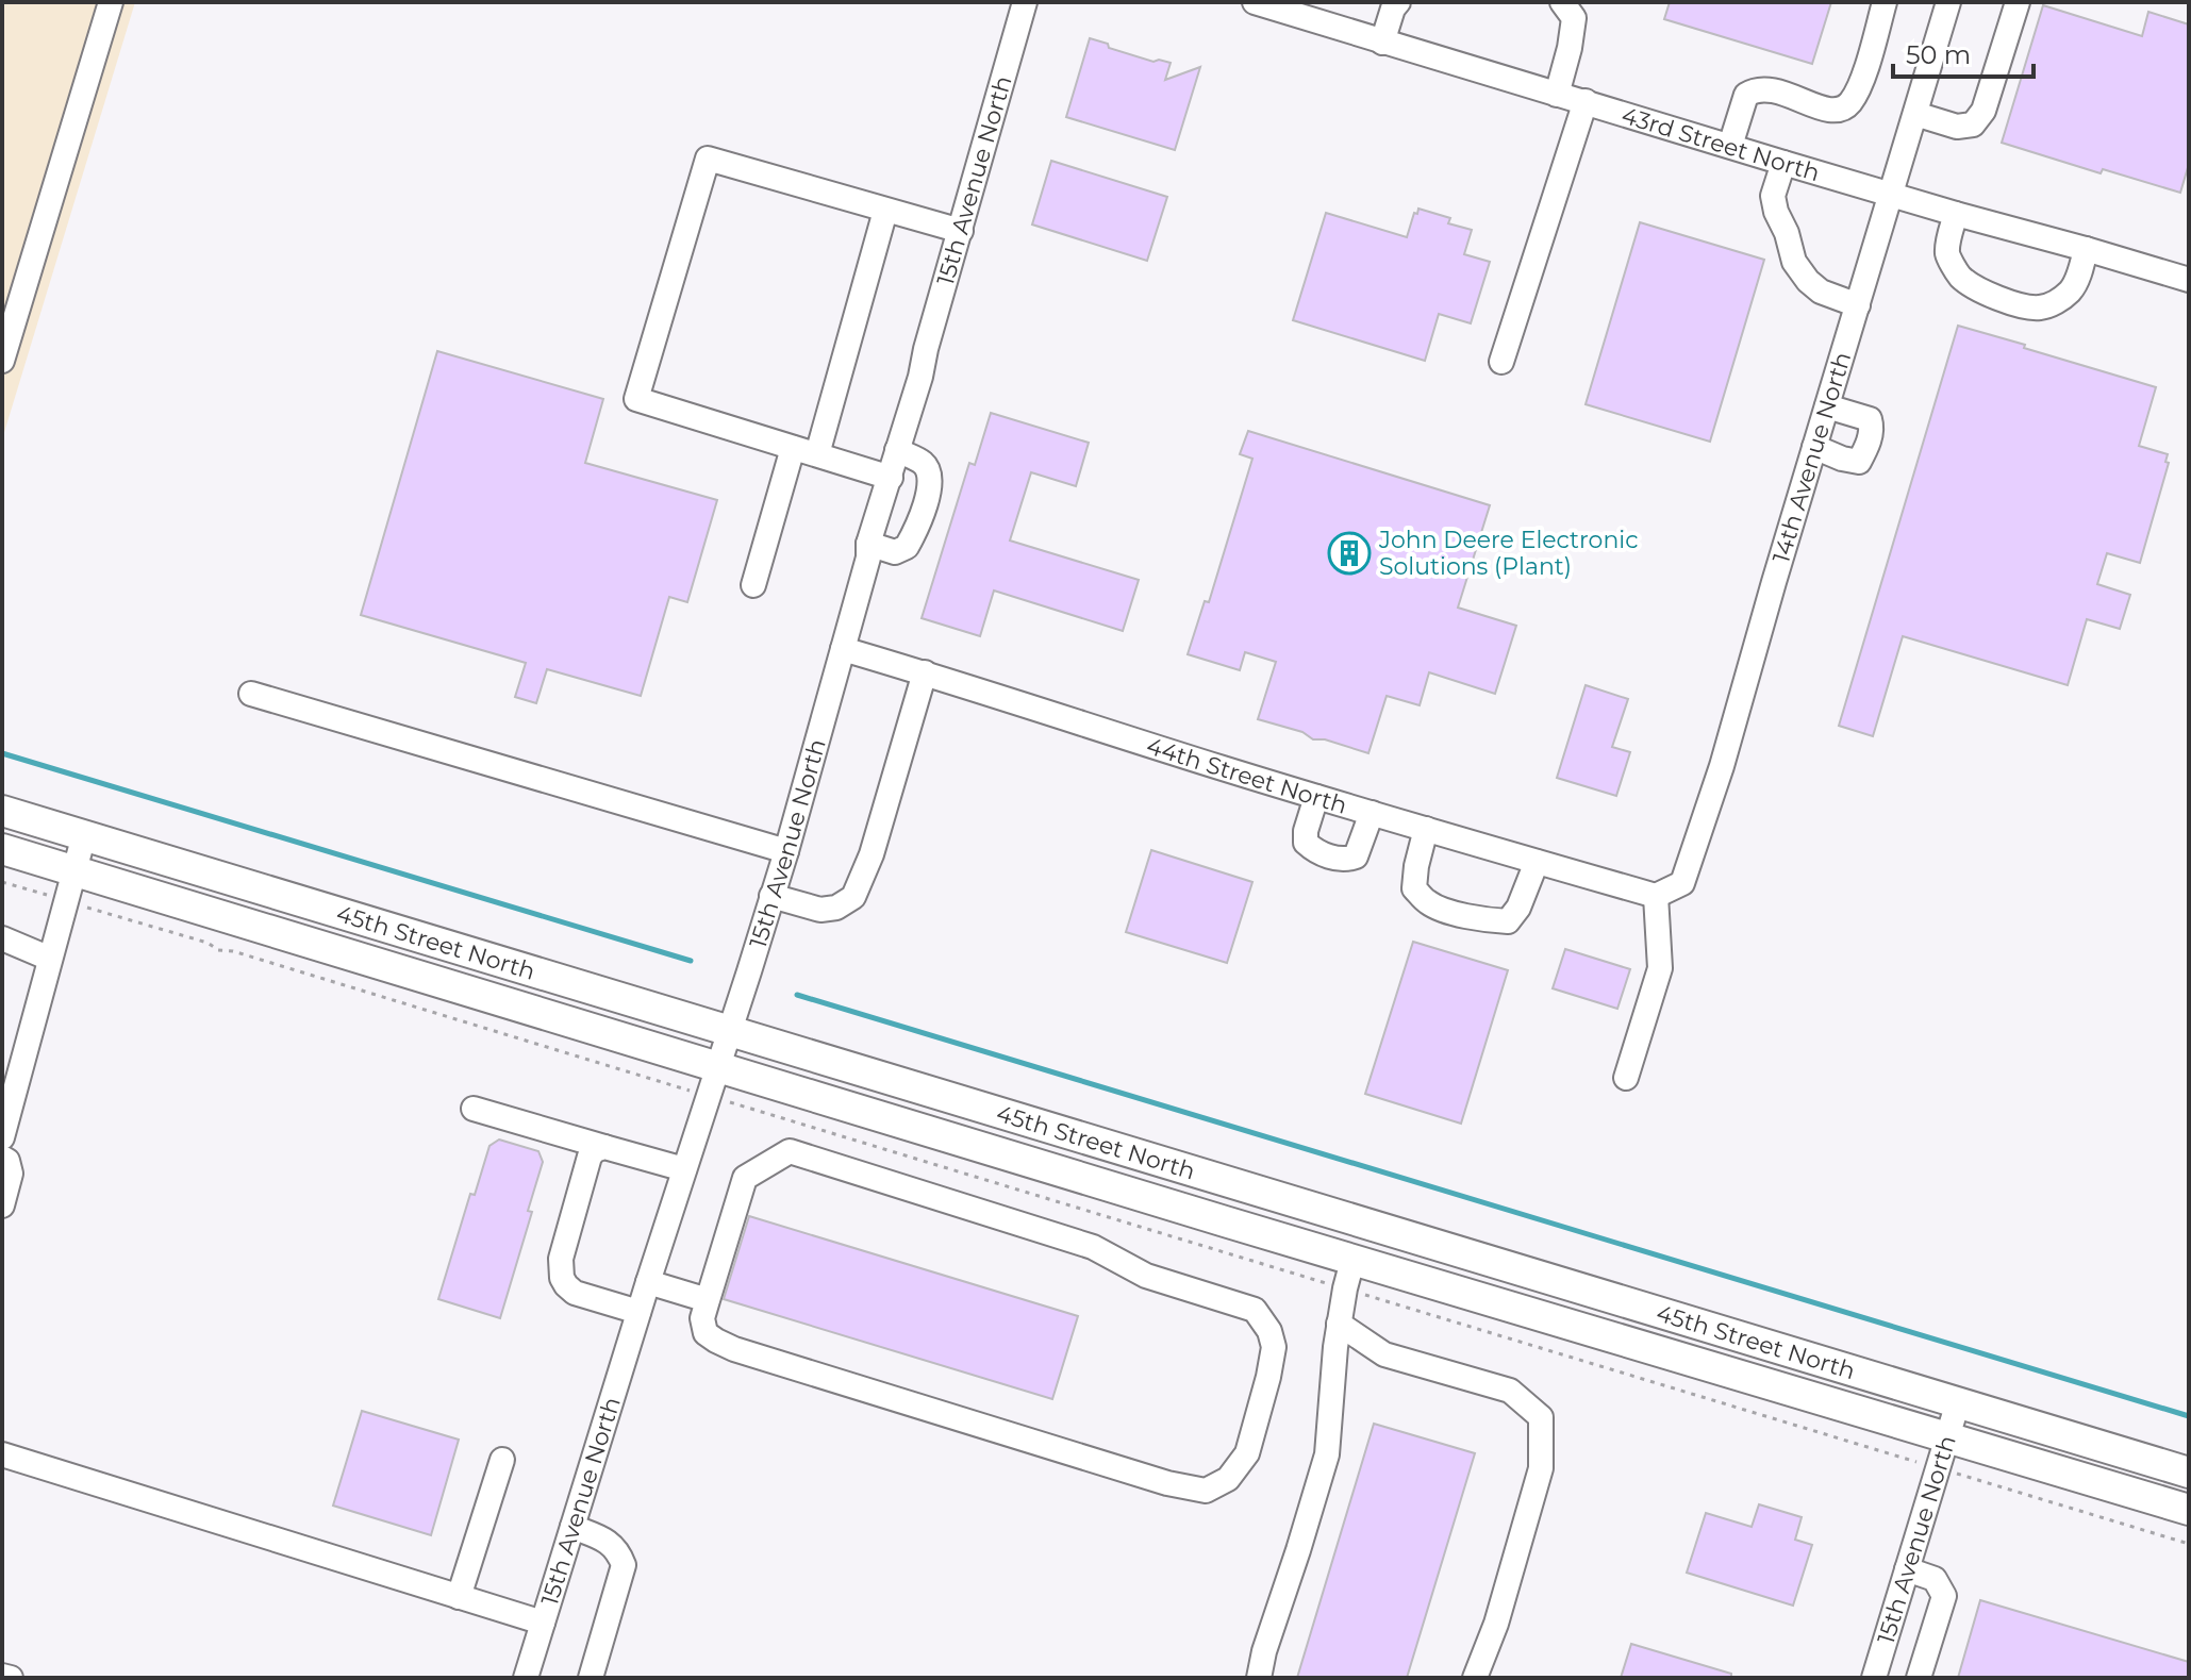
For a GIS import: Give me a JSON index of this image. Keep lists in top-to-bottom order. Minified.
{"streets":{"main road":["45th Street North"],"street":["43rd Street North","15th Avenue North","14th Avenue North","44th Street North"]},"crossings":[["43rd Street North","14th Avenue North"],["15th Avenue North","44th Street North"],["15th Avenue North","45th Street North"],["14th Avenue North","44th Street North"]],"places":{"building":["John Deere Electronic Solutions (Plant)"]},"scale_bar":"50 m"}
